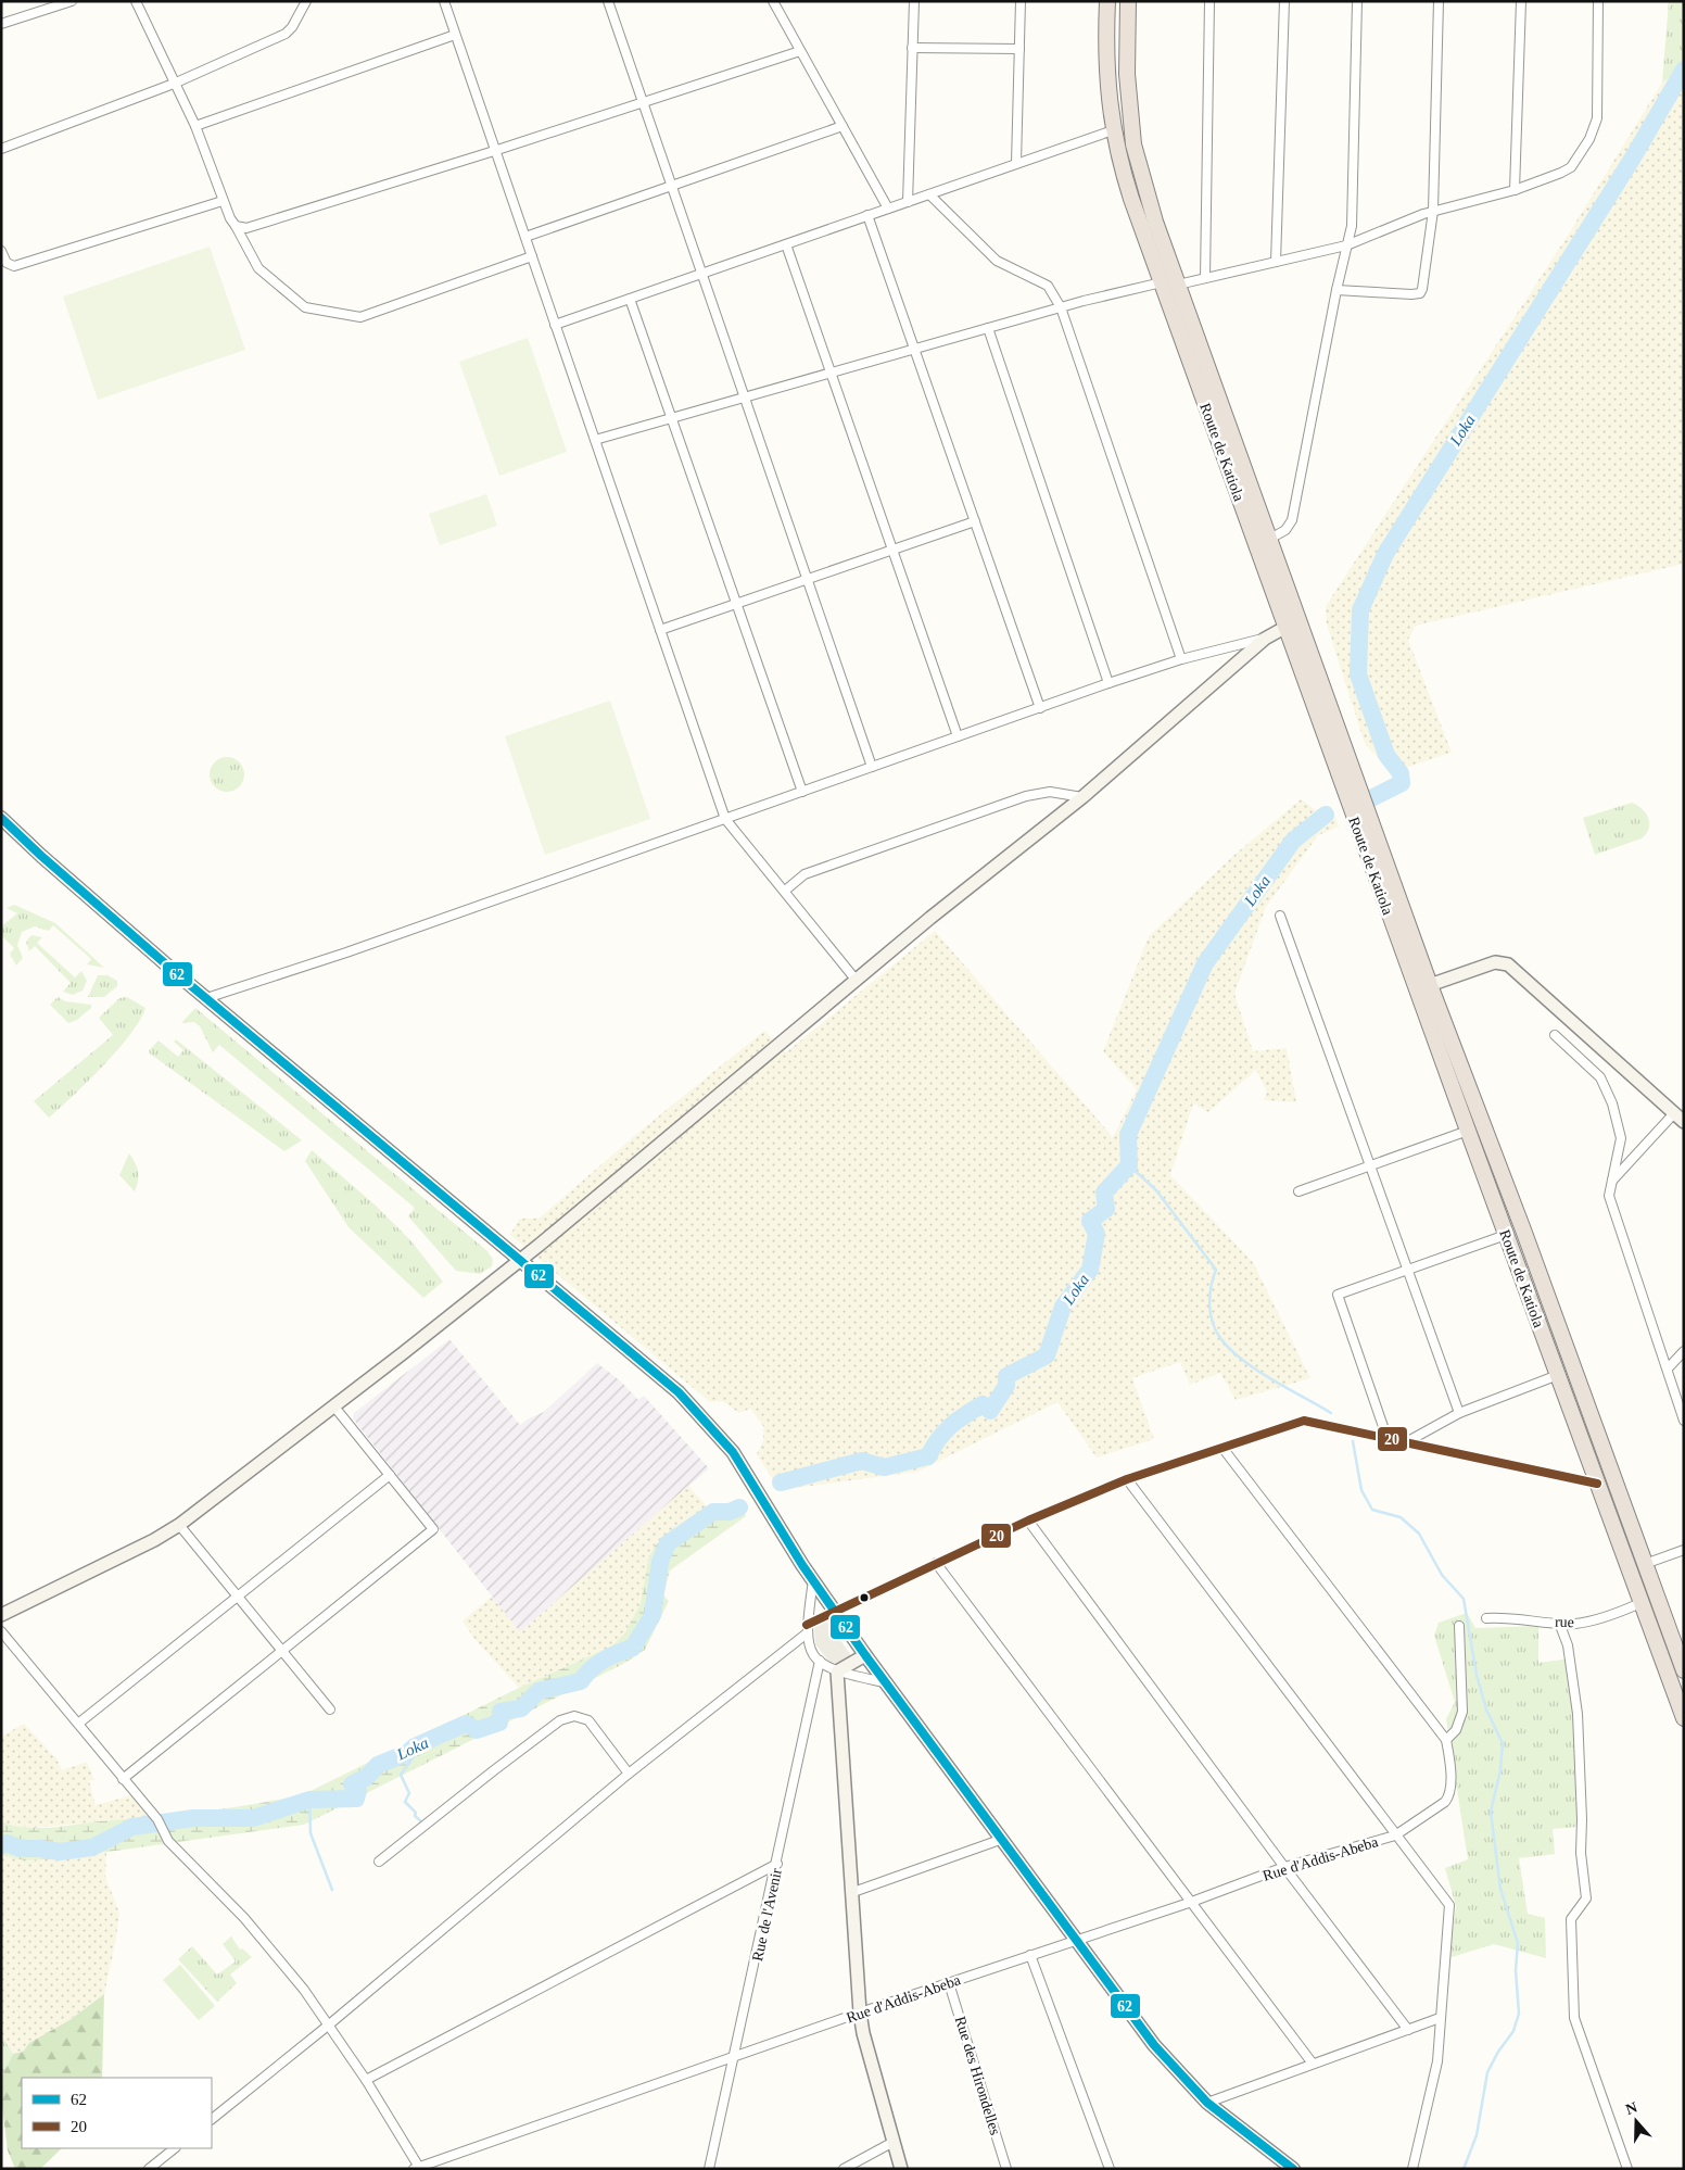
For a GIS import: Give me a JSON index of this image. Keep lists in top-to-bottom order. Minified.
{"streets":{"highway":["Route de Katiola"],"street":["rue","Rue d'Addis-Abeba","Rue de l'Avenir","Rue des Hirondelles"]},"crossings":[["Route de Katiola","rue"],["Rue d'Addis-Abeba","Rue de l'Avenir"],["Rue d'Addis-Abeba","Rue des Hirondelles"]],"water":["Loka"],"lines":["transit line 62","transit line 20"],"legend":["62","20"],"north":"top"}
